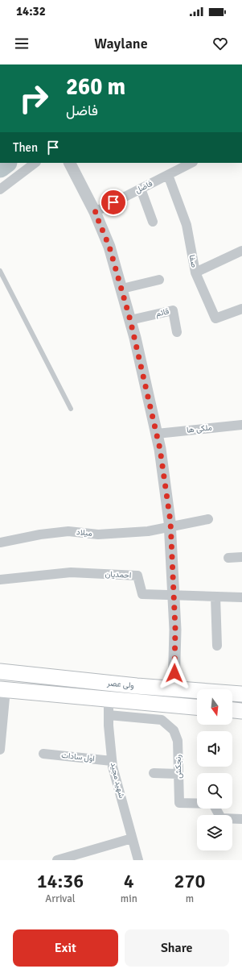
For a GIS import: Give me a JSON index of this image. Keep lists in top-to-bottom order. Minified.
{"streets":{"main road":["ولی عصر"],"street":["فاضل","صفا","قائم","ملکی ها","میلاد","احمدیان","اول سادات","رنجکش","شهید مجید"]},"crossings":[["فاضل","صفا"],["ولی عصر","شهید مجید"],["اول سادات","شهید مجید"],["رنجکش","شهید مجید"]],"north":"bottom","page":{"status":"14:32","header":"Waylane","turn":["260 m","فاضل"],"then":"Then","eta":["14:36","Arrival","4","min","270","m"],"buttons":["Exit","Share"]}}
